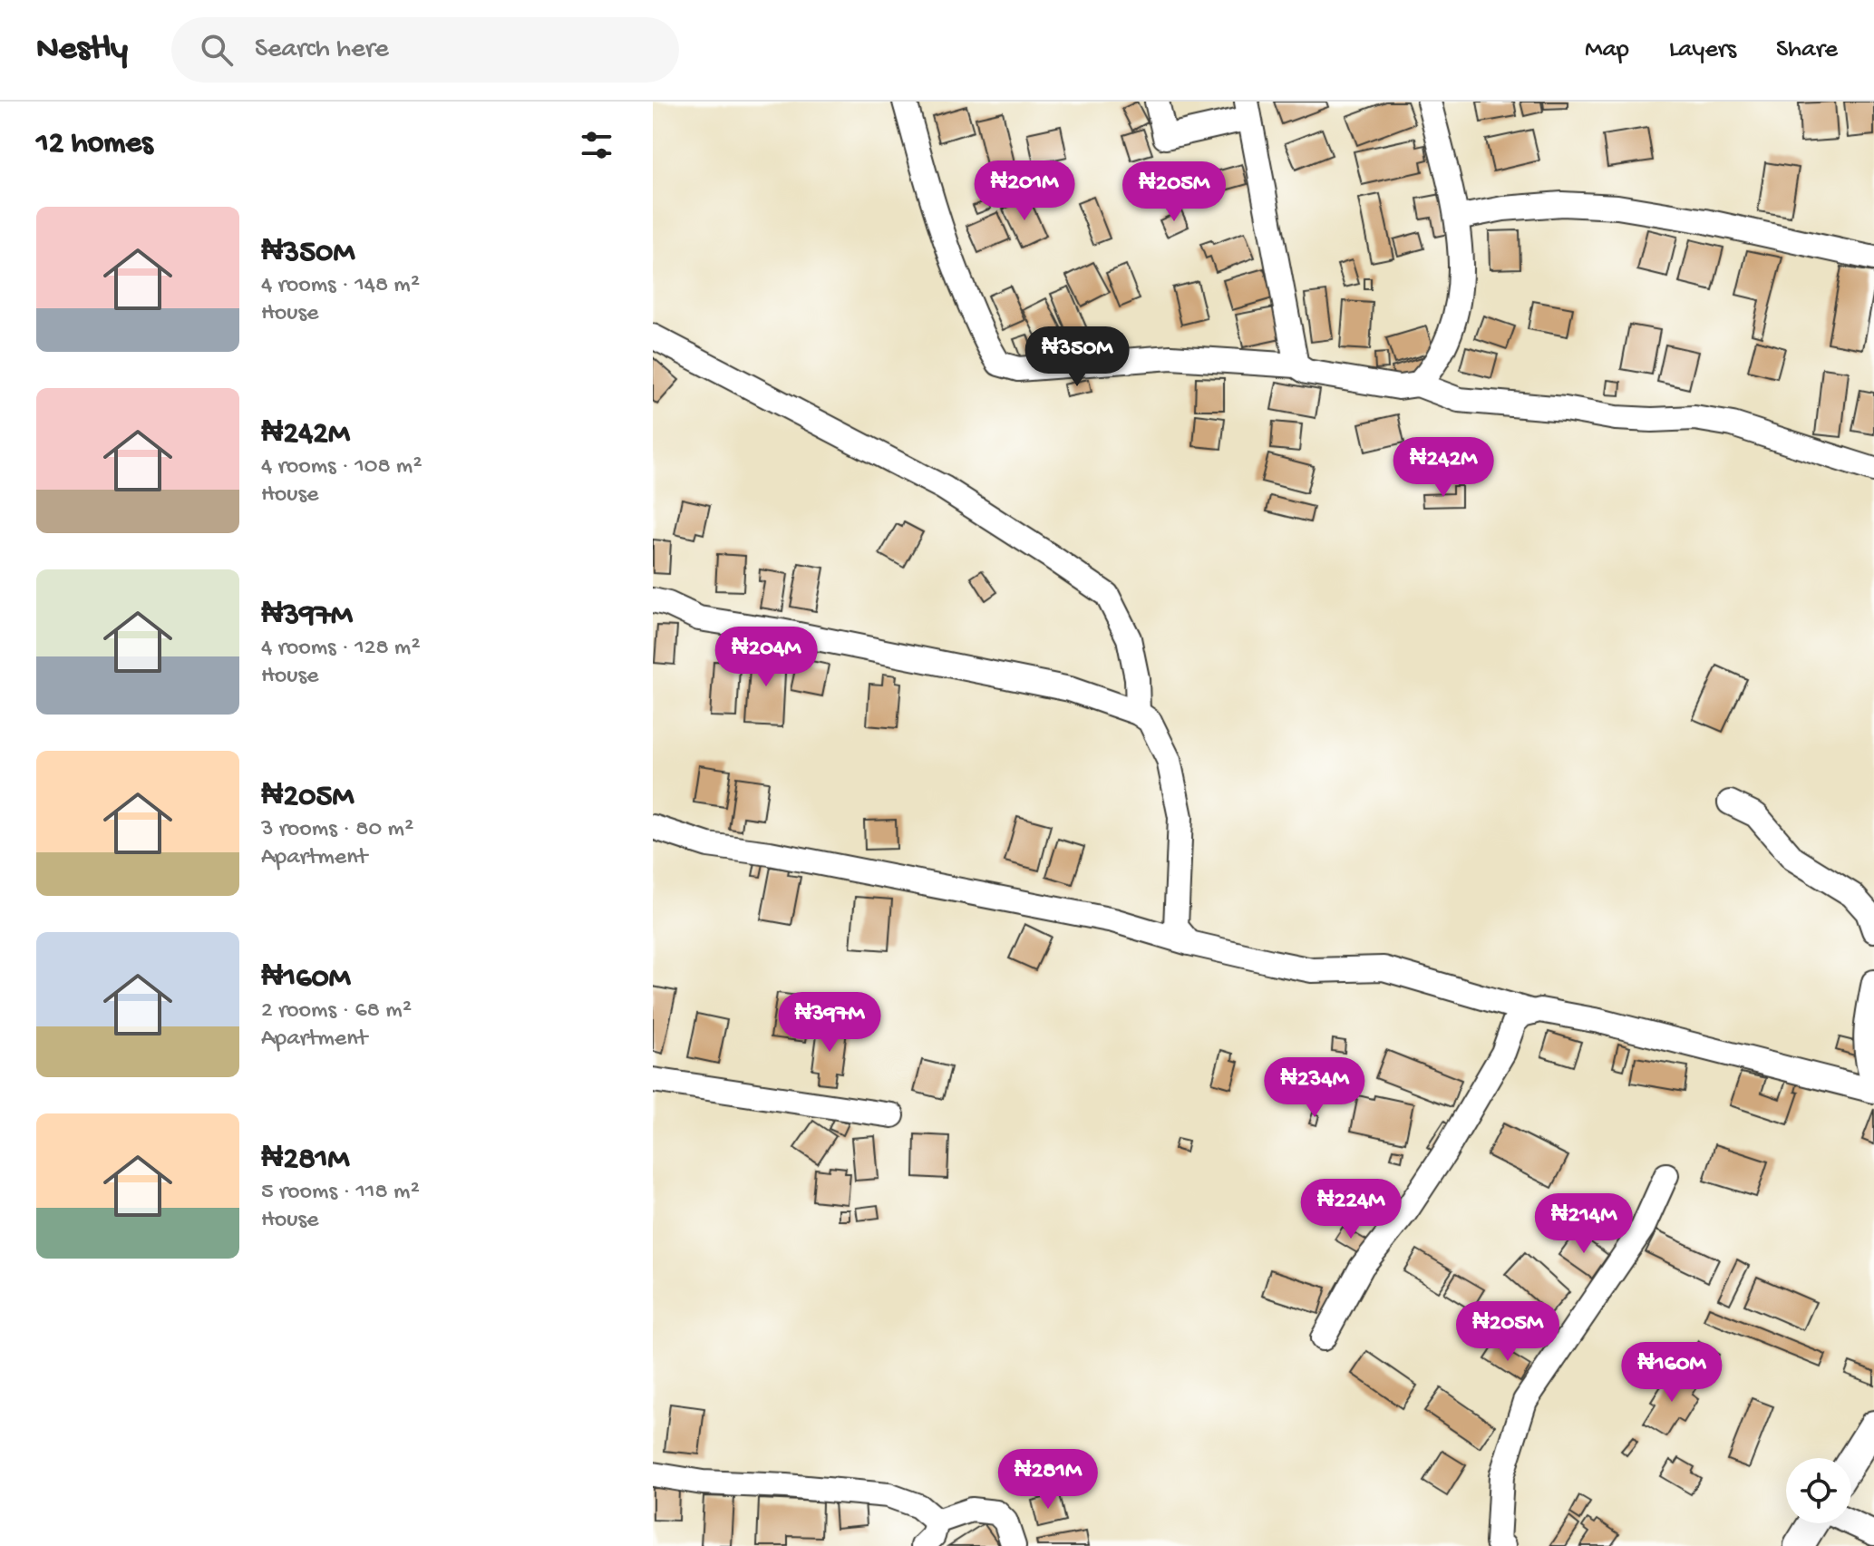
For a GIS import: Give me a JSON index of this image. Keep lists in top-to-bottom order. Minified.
{"page":{"header":"Nestly","search":"Search here","nav":["Map","Layers","Share"],"heading":"12 homes","price":["₦201M","₦205M","₦350M","₦242M","₦204M","₦397M","₦234M","₦224M","₦214M","₦205M","₦160M","₦281M"],"list":[{"name":"₦350M","note":"4 rooms · 148 m² · House"},{"name":"₦242M","note":"4 rooms · 108 m² · House"},{"name":"₦397M","note":"4 rooms · 128 m² · House"},{"name":"₦205M","note":"3 rooms · 80 m² · Apartment"},{"name":"₦160M","note":"2 rooms · 68 m² · Apartment"},{"name":"₦281M","note":"5 rooms · 118 m² · House"}]}}
